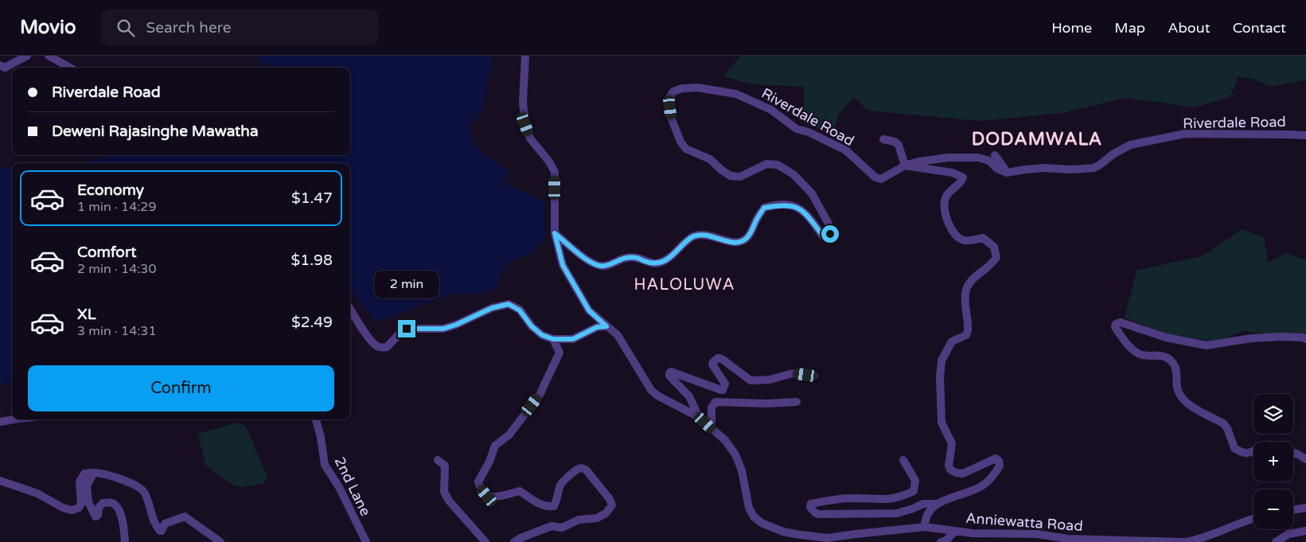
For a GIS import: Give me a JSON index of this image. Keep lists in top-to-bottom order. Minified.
{"streets":{"street":["Riverdale Road","2nd Lane","Anniewatta Road"]},"districts":["DODAMWALA","HALOLUWA"],"page":{"header":"Movio","search":"Search here","nav":["Home","Map","About","Contact"],"banner":["Riverdale Road","Deweni Rajasinghe Mawatha"],"list":[{"name":"Economy","note":"1 min · 14:29","value":"$1.47"},{"name":"Comfort","note":"2 min · 14:30","value":"$1.98"},{"name":"XL","note":"3 min · 14:31","value":"$2.49"}],"bubble":"2 min","buttons":"Confirm","map_buttons":["+","−"]}}
